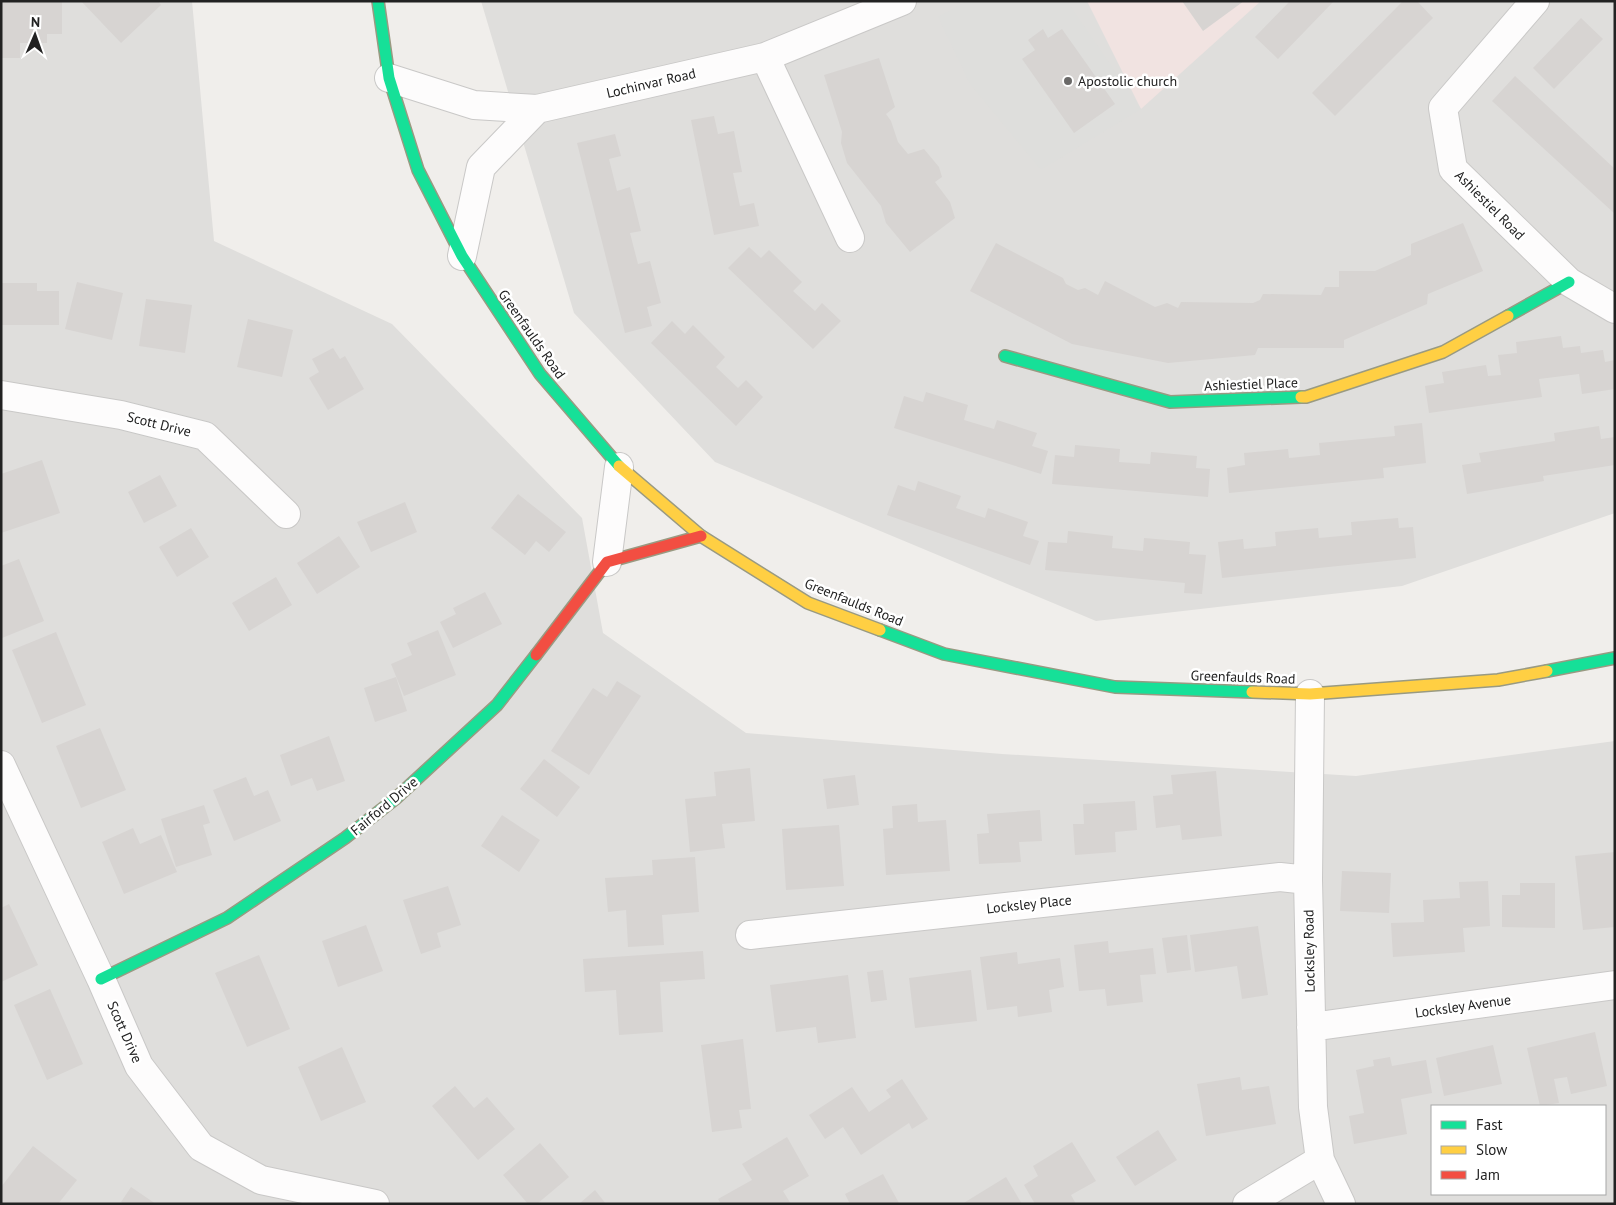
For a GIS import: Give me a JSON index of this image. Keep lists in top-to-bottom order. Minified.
{"streets":{"street":["Lochinvar Road","Ashiestiel Road","Greenfaulds Road","Ashiestiel Place","Scott Drive","Fairford Drive","Locksley Place","Locksley Road","Locksley Avenue"]},"crossings":[["Lochinvar Road","Greenfaulds Road"],["Ashiestiel Road","Ashiestiel Place"],["Greenfaulds Road","Locksley Road"],["Scott Drive","Fairford Drive"],["Locksley Place","Locksley Road"],["Locksley Road","Locksley Avenue"]],"places":["Apostolic church"],"legend":["Fast","Slow","Jam"],"north":"top"}
